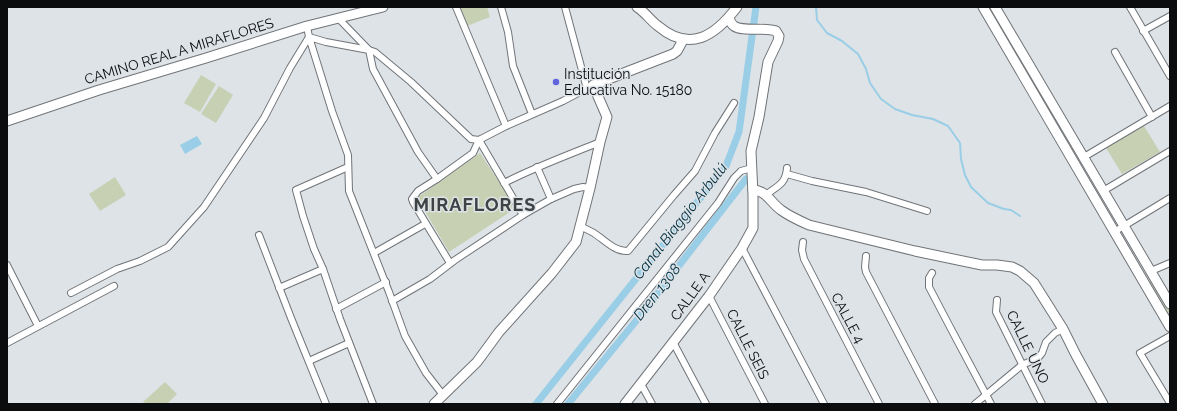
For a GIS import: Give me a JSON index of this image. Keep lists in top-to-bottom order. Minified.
{"streets":{"street":["CAMINO REAL A MIRAFLORES","CALLE A","CALLE 4","CALLE SEIS","CALLE UNO"]},"crossings":[["CALLE A","CALLE SEIS"]],"districts":["MIRAFLORES"],"water":["Canal Biaggio Arbulú","Dren 1308"],"places":["Institución Educativa No. 15180"]}
